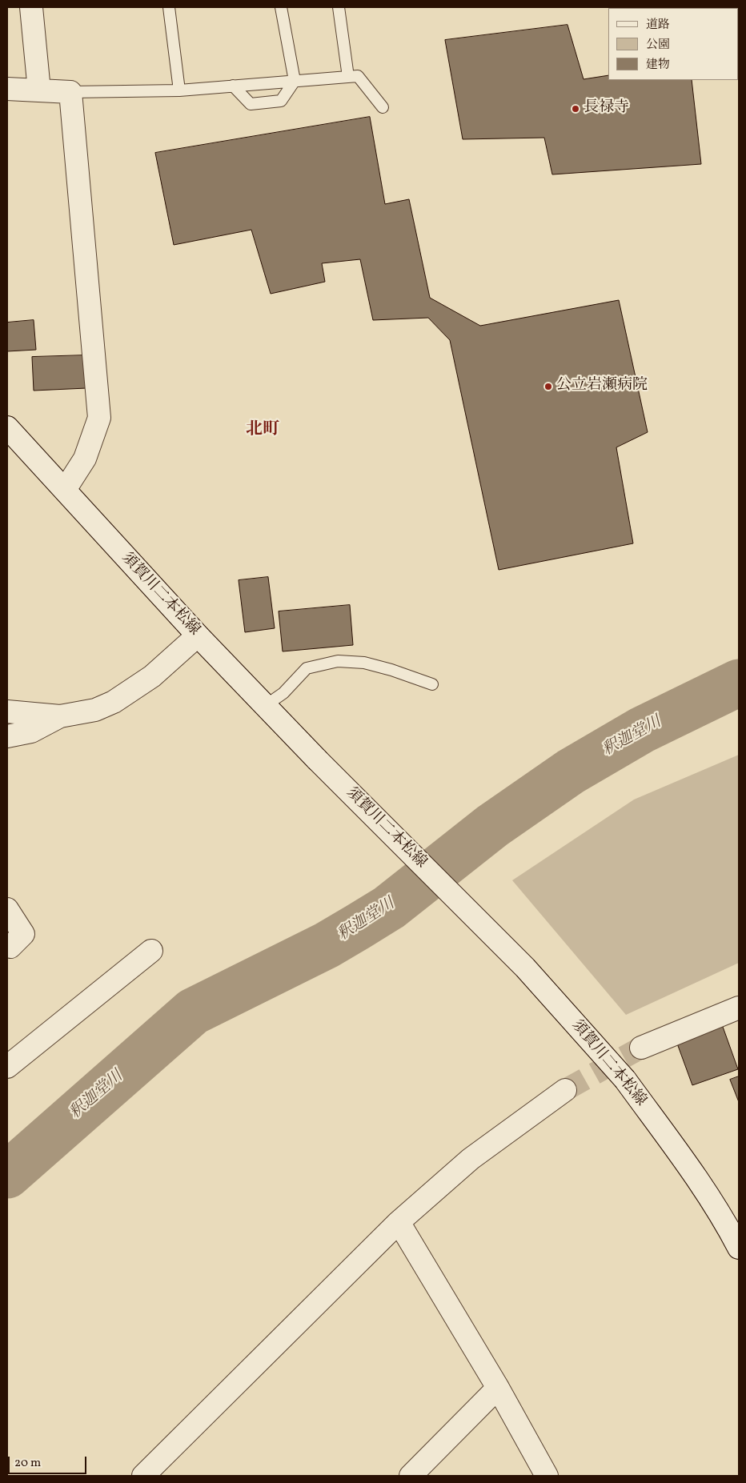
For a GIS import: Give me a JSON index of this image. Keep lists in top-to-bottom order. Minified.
{"streets":{"street":["須賀川二本松線"]},"districts":["北町"],"water":["釈迦堂川"],"places":["長禄寺","公立岩瀬病院"],"legend":["道路","公園","建物"],"scale_bar":"20 m"}
